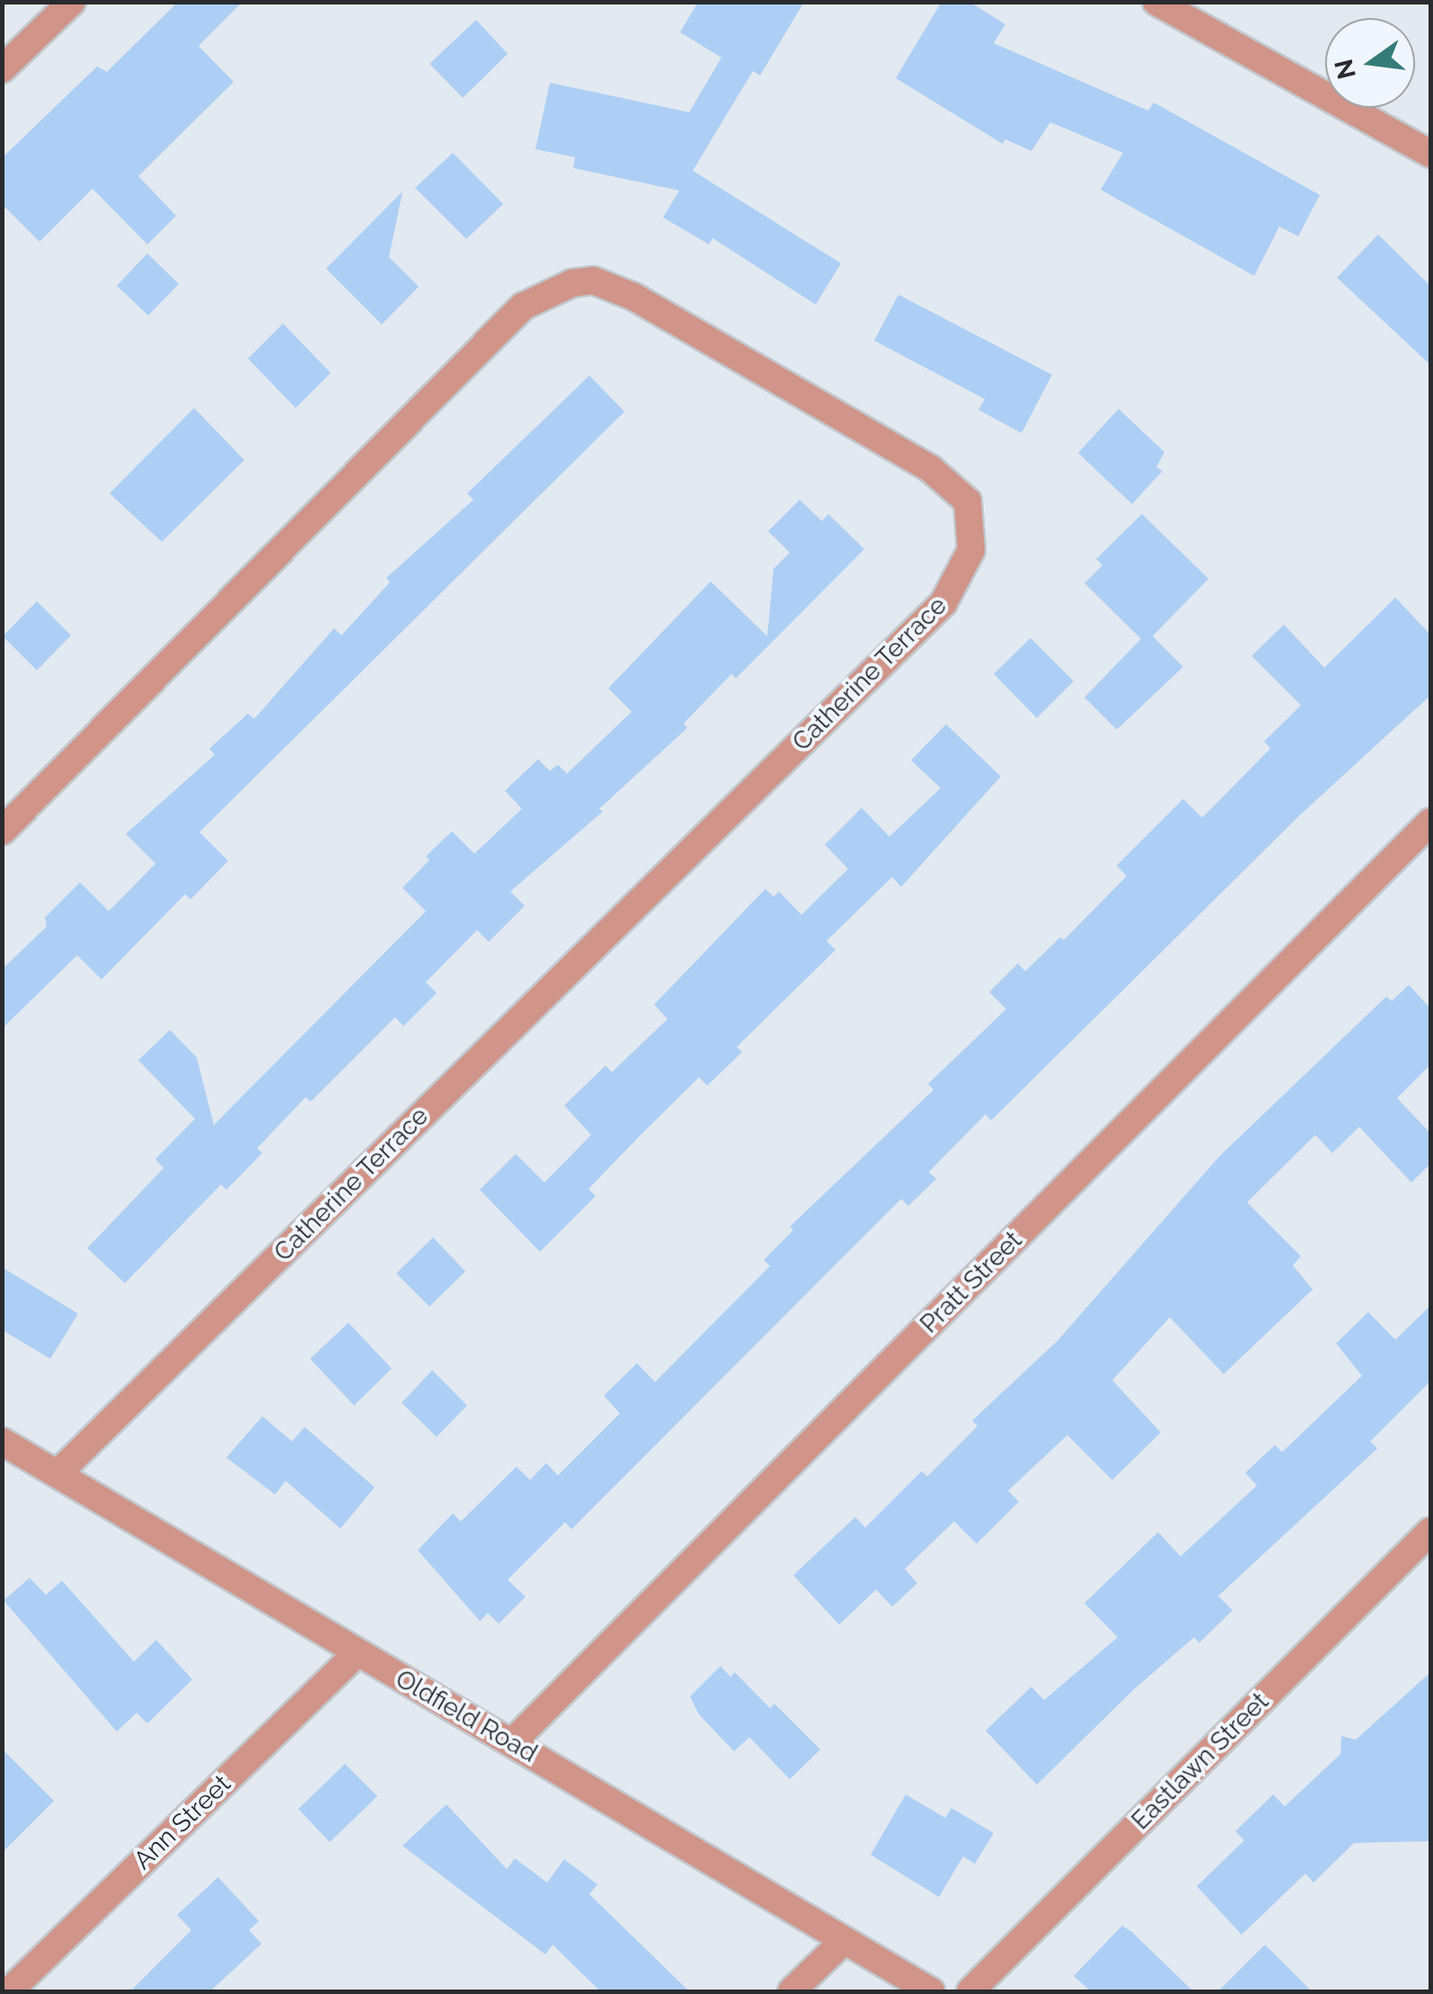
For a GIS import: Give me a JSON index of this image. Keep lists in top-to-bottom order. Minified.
{"streets":{"street":["Catherine Terrace","Pratt Street","Oldfield Road","Eastlawn Street","Ann Street"]},"crossings":[["Catherine Terrace","Oldfield Road"],["Pratt Street","Oldfield Road"],["Oldfield Road","Ann Street"]],"north":"left"}
